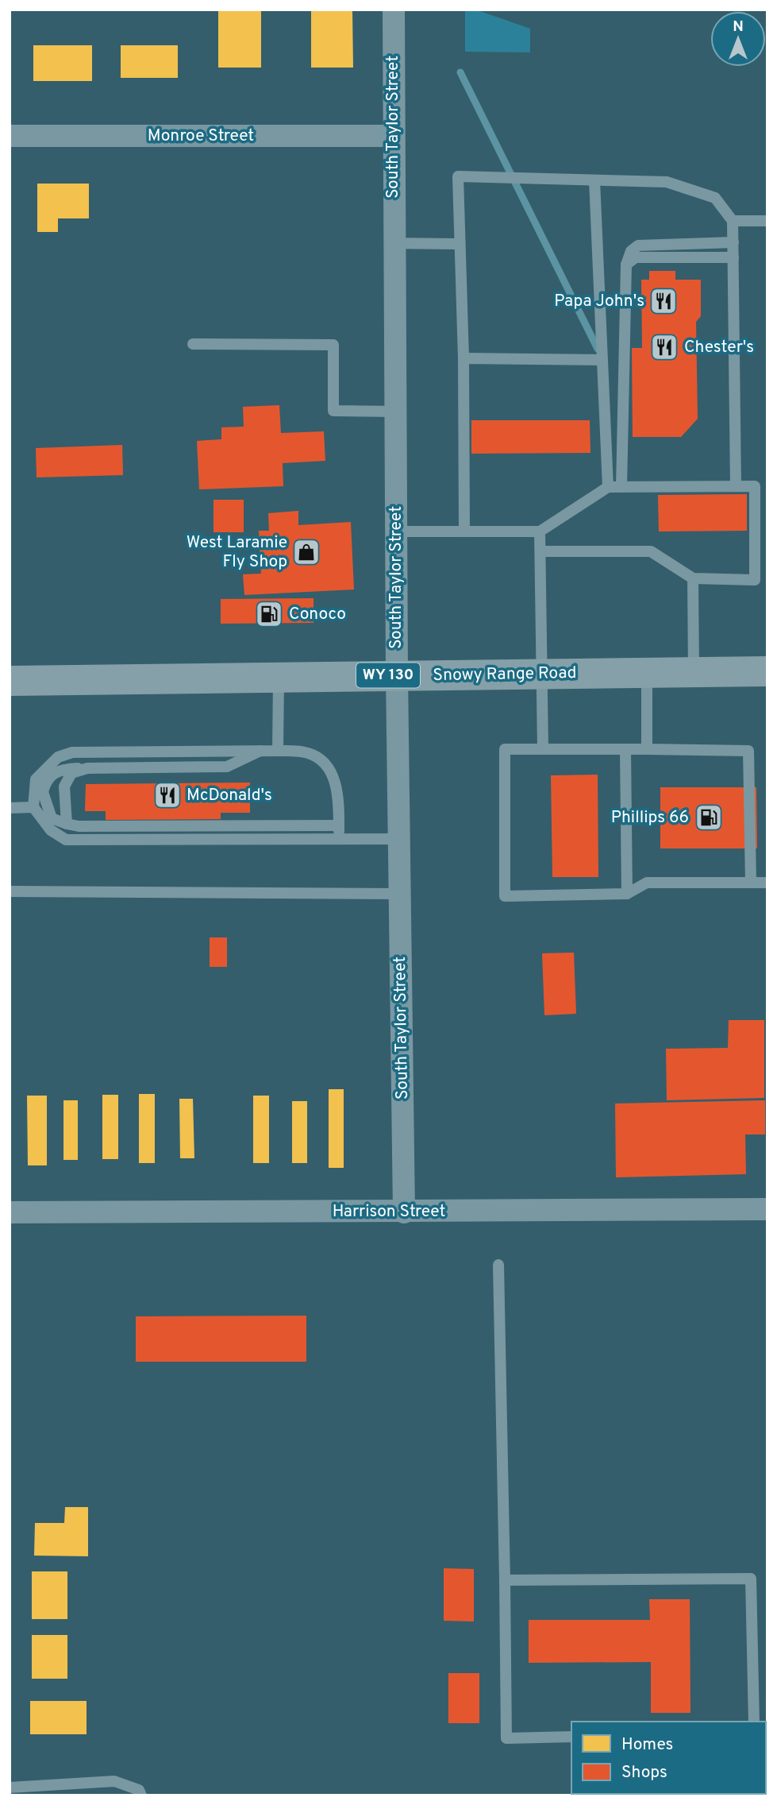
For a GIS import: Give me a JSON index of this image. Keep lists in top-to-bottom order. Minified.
{"streets":{"main road":["Snowy Range Road","WY 130"],"street":["South Taylor Street","Monroe Street","Harrison Street"]},"crossings":[["South Taylor Street","Monroe Street"],["South Taylor Street","Snowy Range Road"],["South Taylor Street","Harrison Street"]],"places":{"restaurant":["Papa John's","Chester's","McDonald's"],"shop":["West Laramie Fly Shop"],"fuel station":["Conoco","Phillips 66"]},"legend":["Homes","Shops"],"north":"top"}
